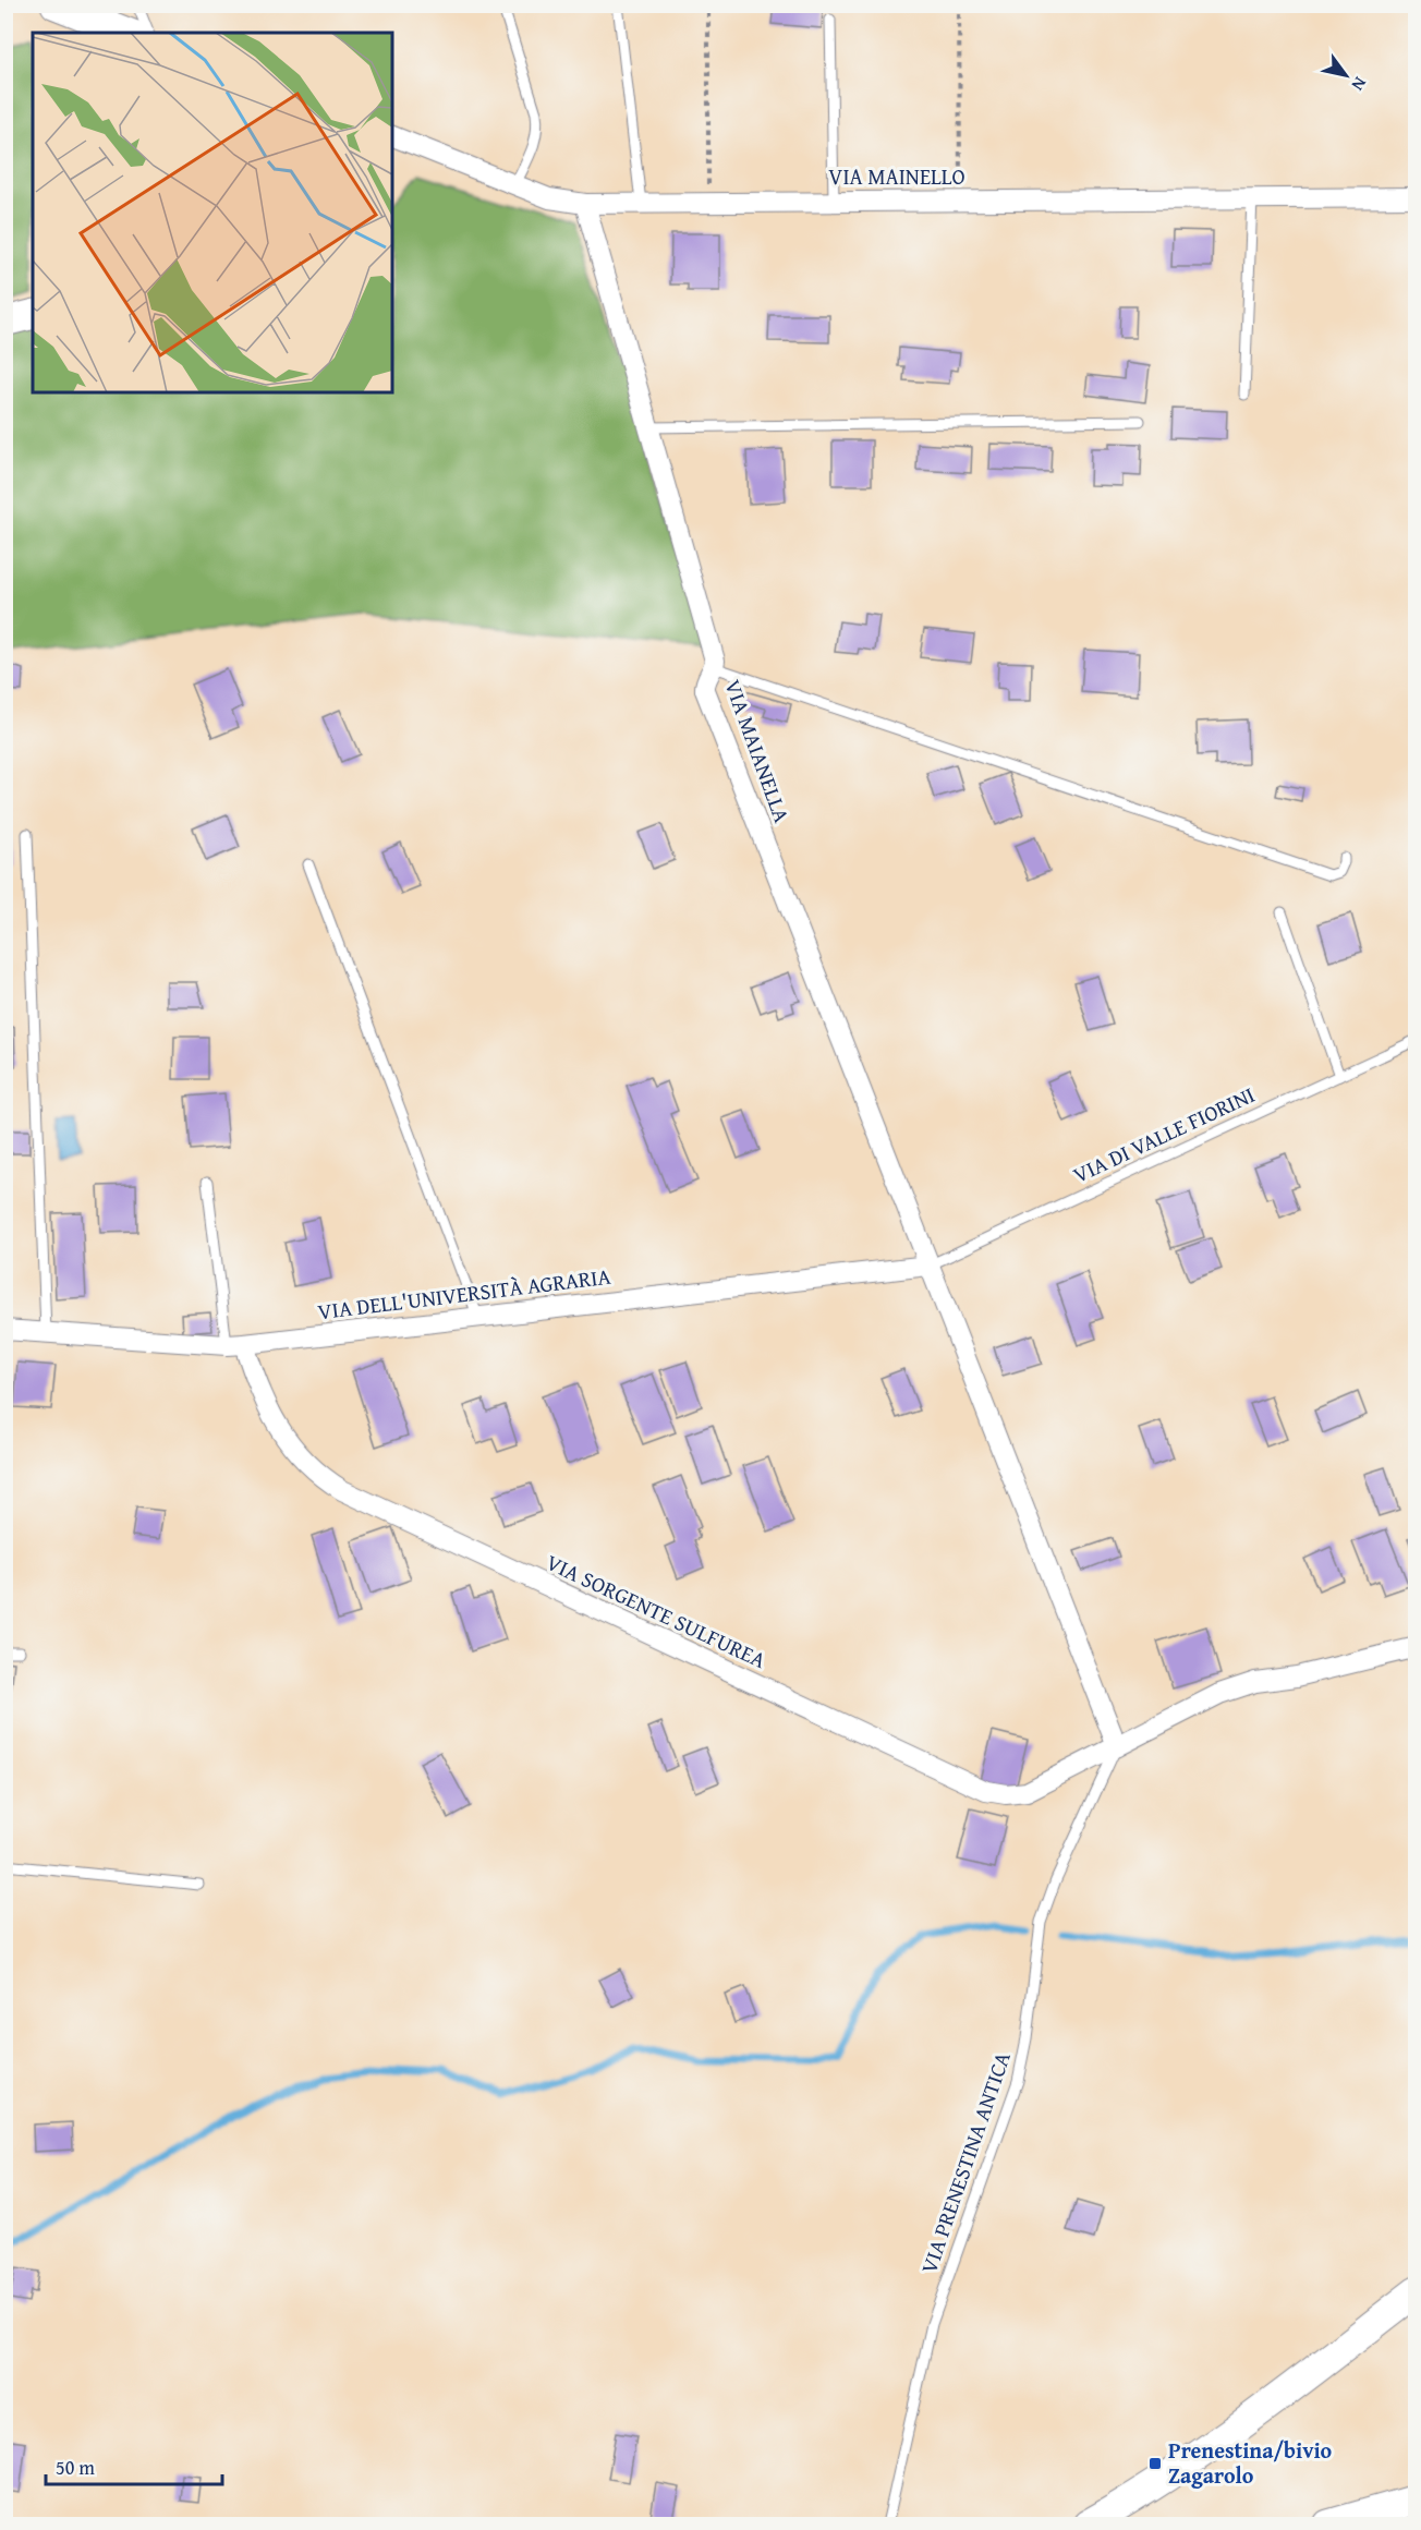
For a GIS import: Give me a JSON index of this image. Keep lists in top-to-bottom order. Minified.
{"streets":{"street":["VIA MAINELLO","VIA MAIANELLA","VIA DELL'UNIVERSITÀ AGRARIA","VIA SORGENTE SULFUREA"],"lane":["VIA DI VALLE FIORINI","VIA PRENESTINA ANTICA"]},"crossings":[["VIA MAINELLO","VIA MAIANELLA"],["VIA MAIANELLA","VIA DI VALLE FIORINI"],["VIA MAIANELLA","VIA DELL'UNIVERSITÀ AGRARIA"],["VIA MAIANELLA","VIA SORGENTE SULFUREA"],["VIA MAIANELLA","VIA PRENESTINA ANTICA"],["VIA DI VALLE FIORINI","VIA DELL'UNIVERSITÀ AGRARIA"],["VIA DELL'UNIVERSITÀ AGRARIA","VIA SORGENTE SULFUREA"],["VIA SORGENTE SULFUREA","VIA PRENESTINA ANTICA"]],"places":{"transit":["Prenestina/bivio Zagarolo"]},"scale_bar":"50 m","north":"bottom right"}
